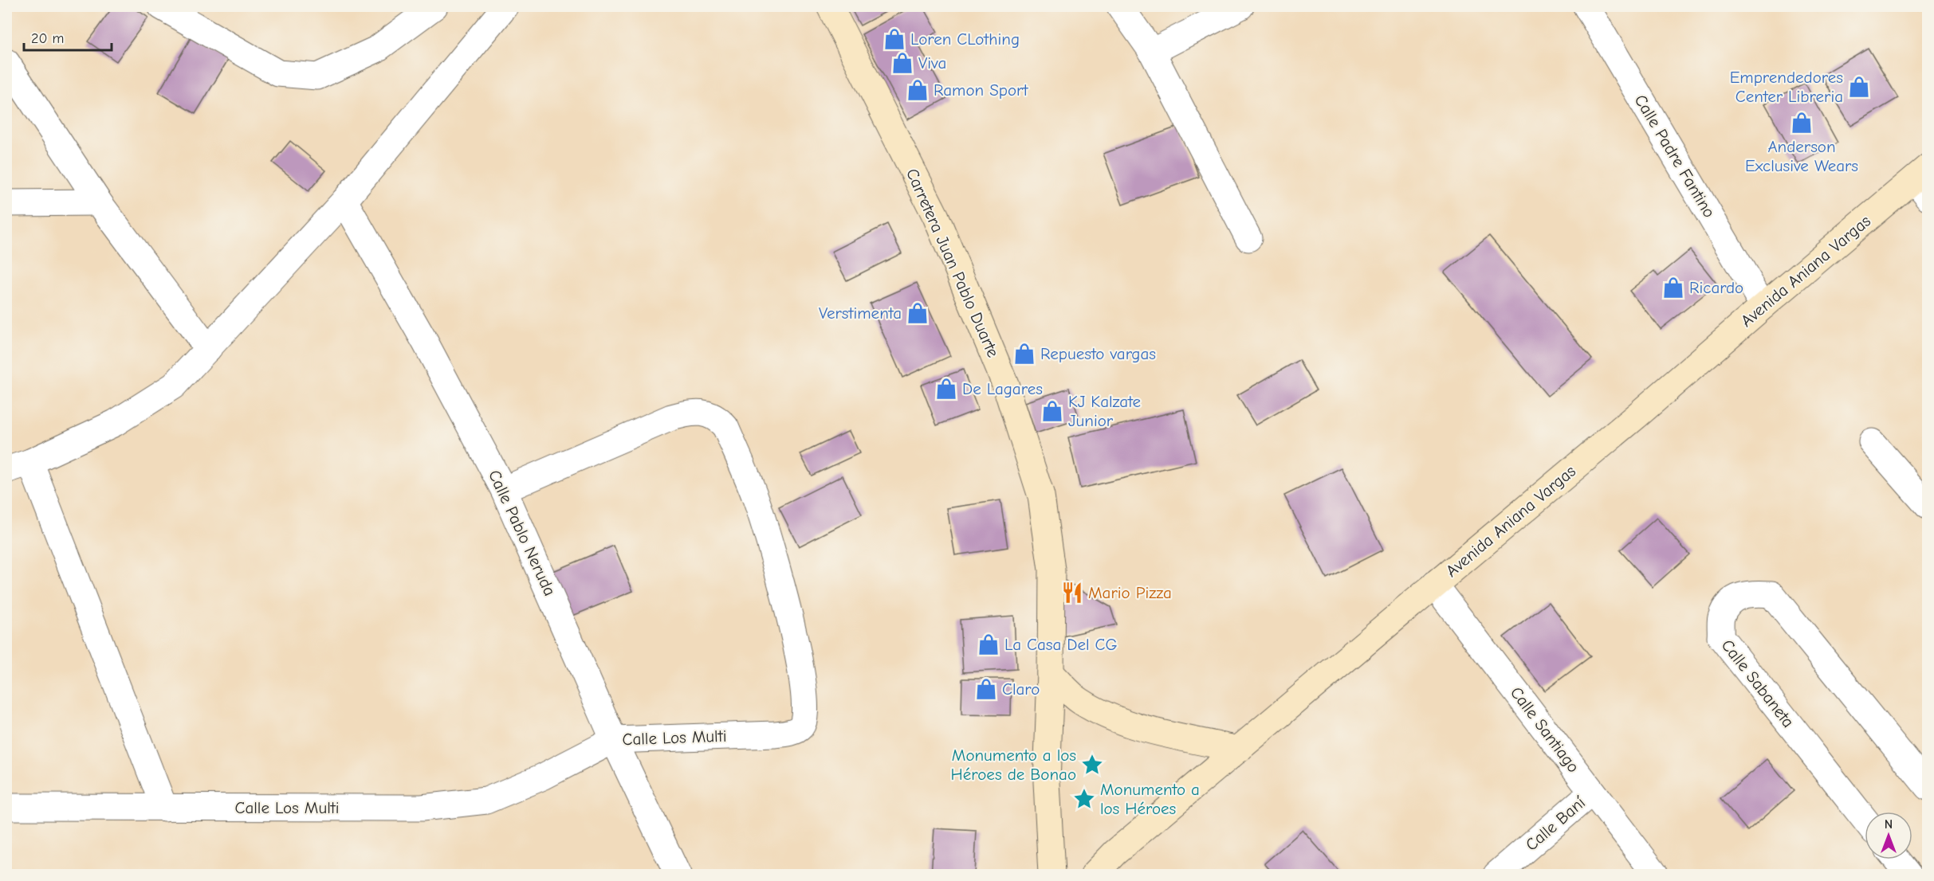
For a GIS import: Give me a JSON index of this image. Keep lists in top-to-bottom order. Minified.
{"streets":{"main road":["Carretera Juan Pablo Duarte","Avenida Aniana Vargas"],"street":["Calle Padre Fantino","Calle Pablo Neruda","Calle Sabaneta","Calle Santiago","Calle Los Multi","Calle Baní"]},"crossings":[["Calle Padre Fantino","Avenida Aniana Vargas"],["Avenida Aniana Vargas","Calle Santiago"],["Calle Pablo Neruda","Calle Los Multi"],["Calle Santiago","Calle Baní"]],"places":{"shop":["Loren CLothing","Viva","Emprendedores Center Libreria","Ramon Sport","Anderson Exclusive Wears","Ricardo","Verstimenta","Repuesto vargas","De Lagares","KJ Kalzate Junior","La Casa Del CG","Claro"],"restaurant":["Mario Pizza"],"place":["Monumento a los Héroes de Bonao","Monumento a los Héroes"]},"scale_bar":"20 m","north":"top"}
